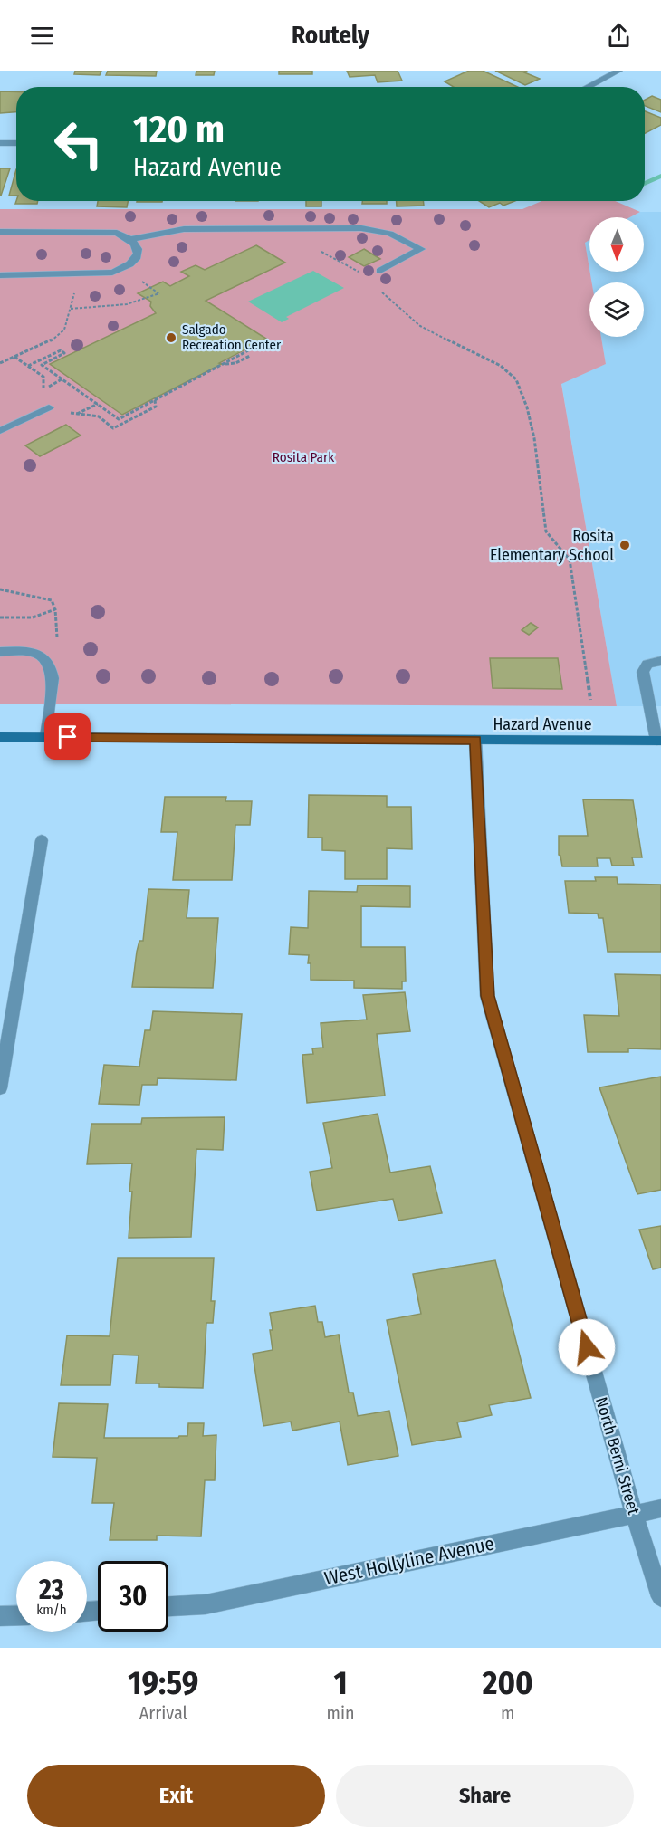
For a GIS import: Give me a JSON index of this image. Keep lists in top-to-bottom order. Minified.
{"streets":{"street":["Hazard Avenue","North Berni Street","West Hollyline Avenue"]},"crossings":[["Hazard Avenue","North Berni Street"],["North Berni Street","West Hollyline Avenue"]],"parks":["Rosita Park"],"places":["Salgado Recreation Center","Rosita Elementary School"],"north":"bottom","page":{"header":"Routely","turn":["120 m","Hazard Avenue"],"speed":"23 km/h","limit":"30","eta":["19:59","Arrival","1","min","200","m"],"buttons":["Exit","Share"]}}
